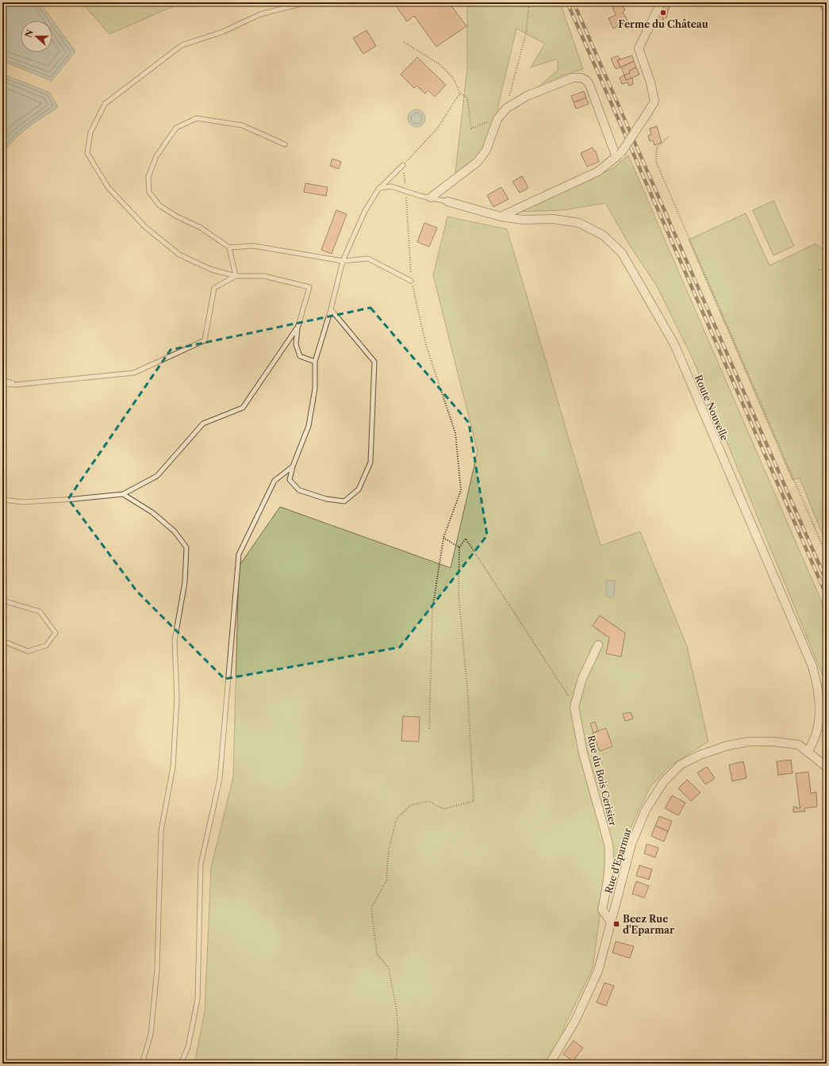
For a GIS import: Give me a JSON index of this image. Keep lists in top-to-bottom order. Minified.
{"streets":{"street":["Route Nouvelle","Rue du Bois Cerisier","Rue d'Eparmar"]},"crossings":[["Route Nouvelle","Rue d'Eparmar"],["Rue du Bois Cerisier","Rue d'Eparmar"]],"places":{"other":["Ferme du Château"],"transit":["Beez Rue d'Eparmar"]},"north":"left"}
